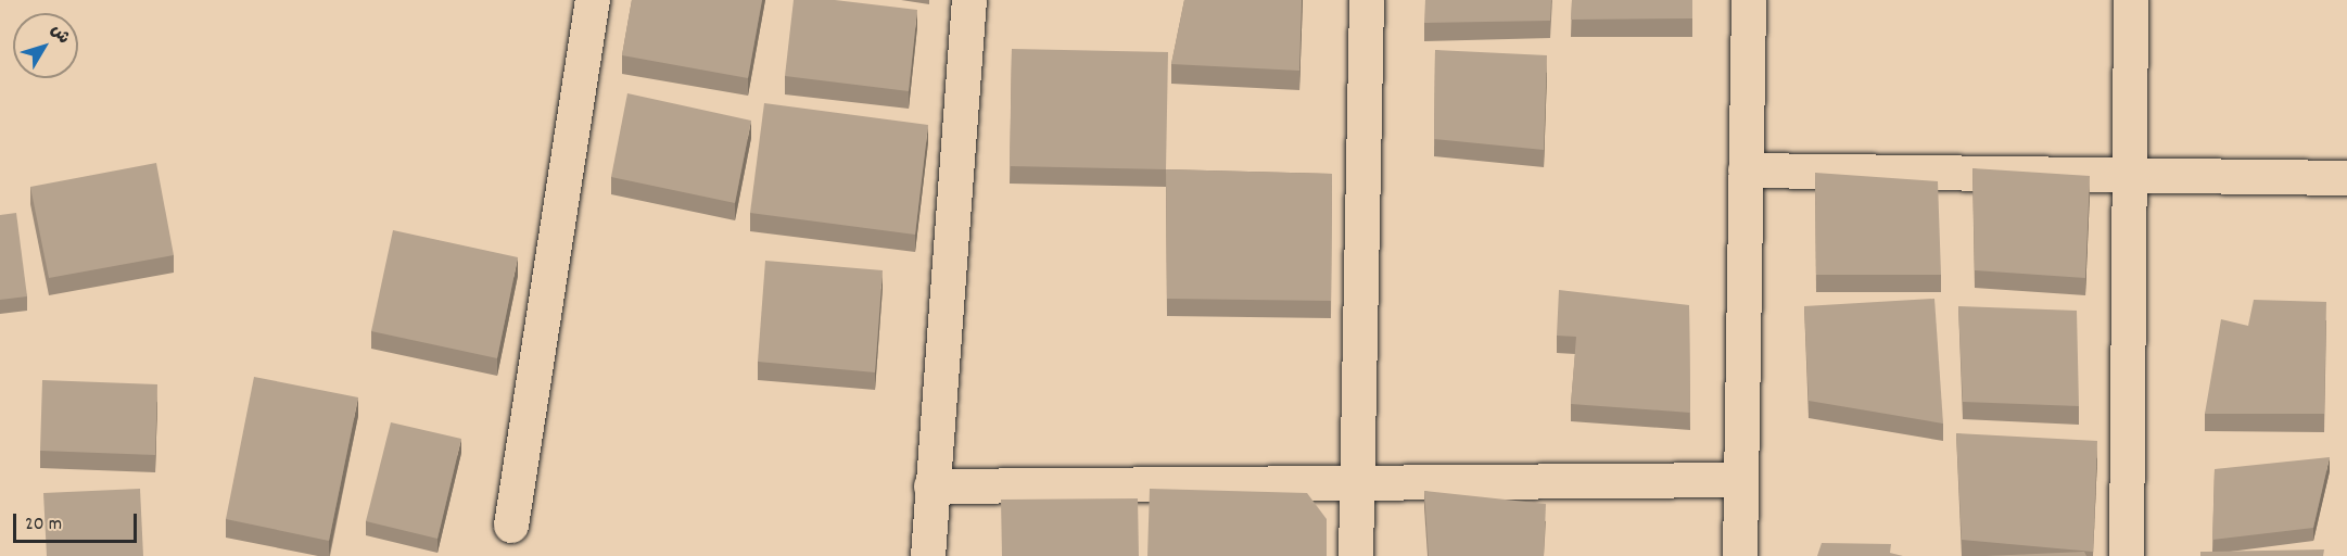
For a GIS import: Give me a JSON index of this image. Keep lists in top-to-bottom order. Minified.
{"scale_bar":"20 m","north":"top right"}
